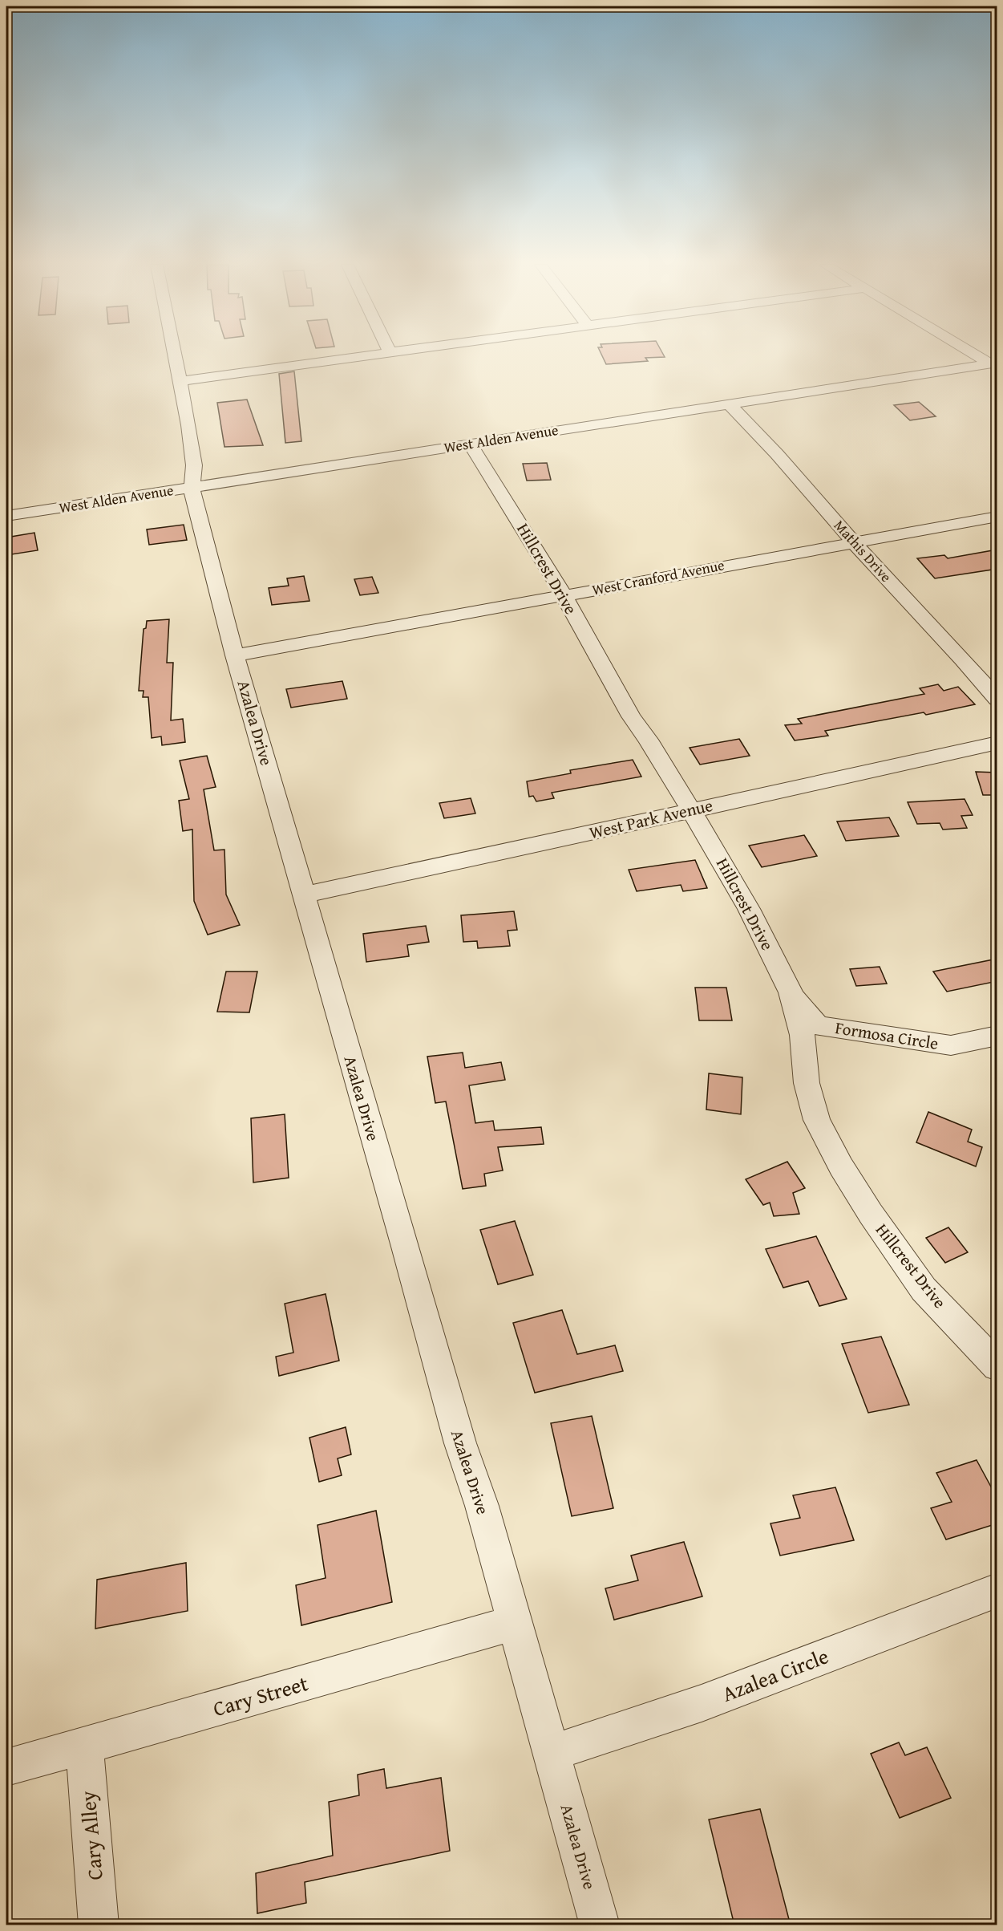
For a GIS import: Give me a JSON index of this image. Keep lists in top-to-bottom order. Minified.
{"streets":{"street":["West Alden Avenue","Mathis Drive","Hillcrest Drive","West Cranford Avenue","Azalea Drive","West Park Avenue","Formosa Circle","Azalea Circle","Cary Street","Cary Alley"]},"crossings":[["West Alden Avenue","Mathis Drive"],["West Alden Avenue","Hillcrest Drive"],["West Alden Avenue","Azalea Drive"],["Mathis Drive","West Cranford Avenue"],["Hillcrest Drive","West Cranford Avenue"],["Hillcrest Drive","West Park Avenue"],["Hillcrest Drive","Formosa Circle"],["West Cranford Avenue","Azalea Drive"],["Azalea Drive","West Park Avenue"],["Azalea Drive","Azalea Circle"],["Azalea Drive","Cary Street"],["Cary Street","Cary Alley"]]}
